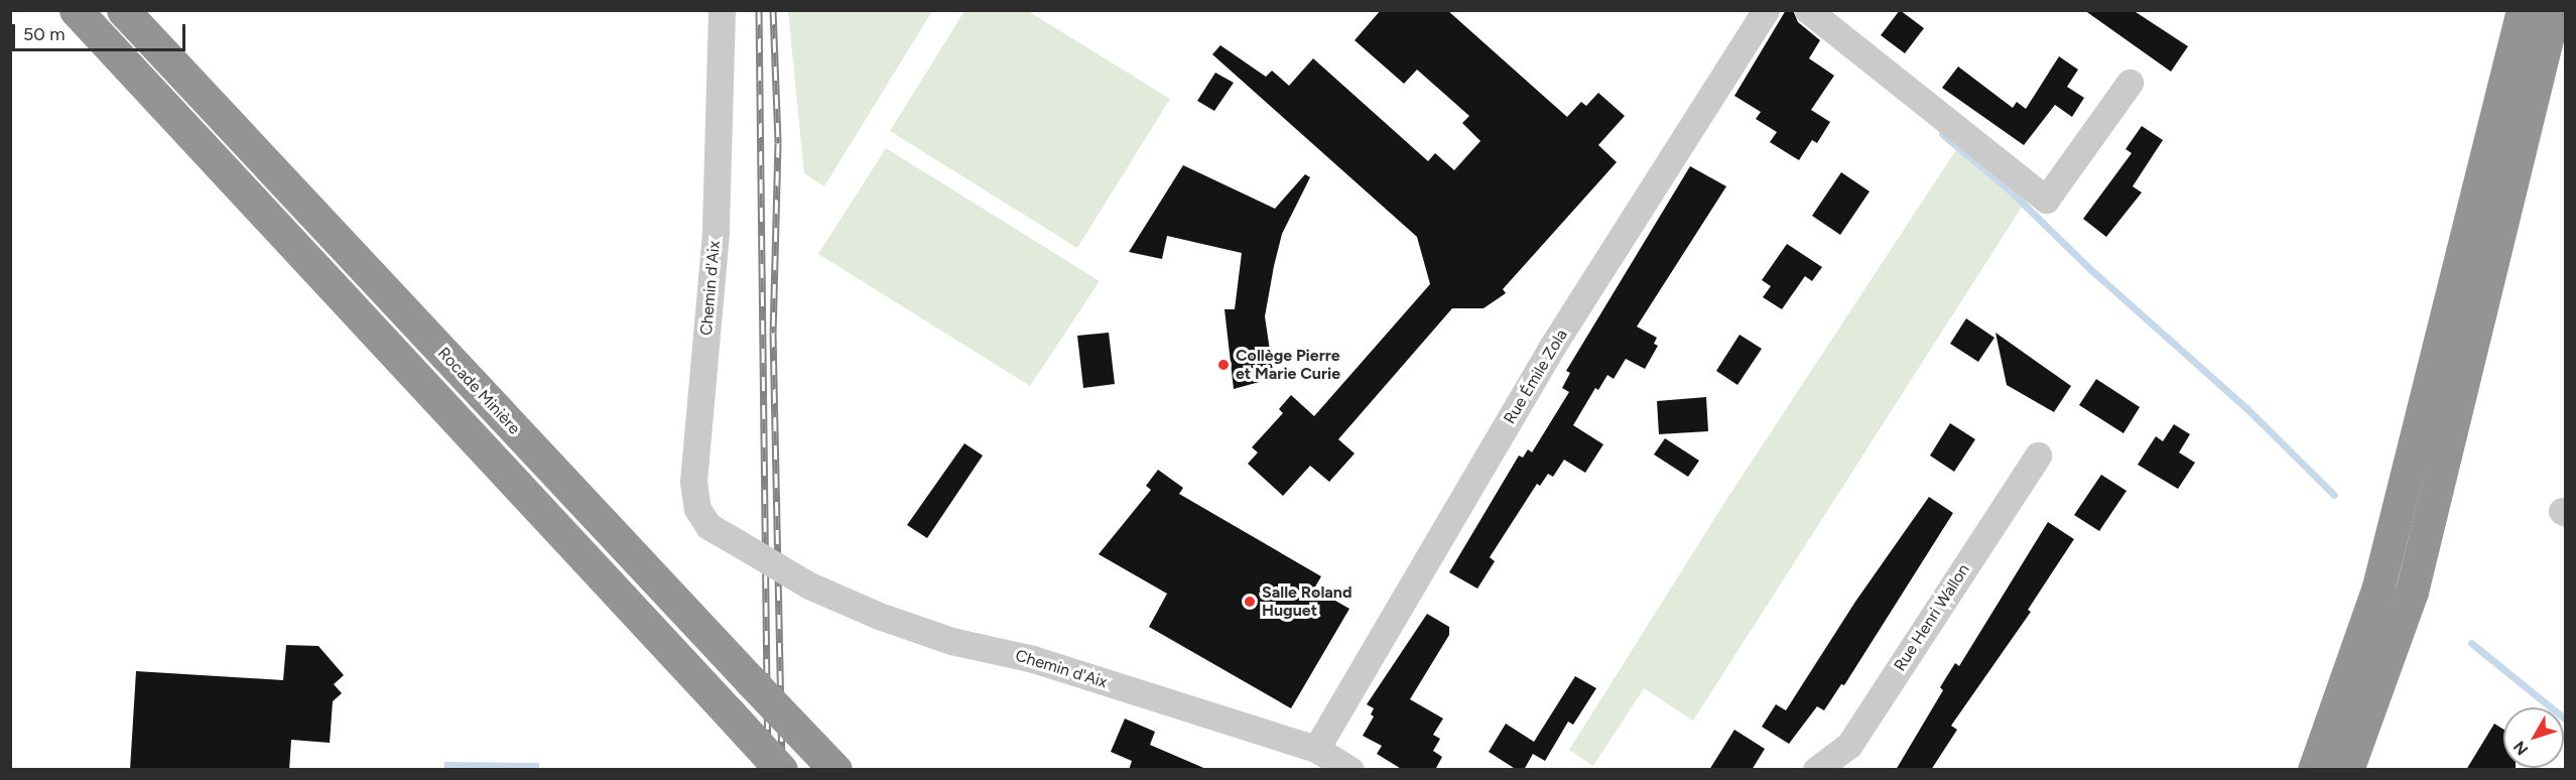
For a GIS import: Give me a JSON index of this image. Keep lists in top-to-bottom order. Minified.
{"streets":{"highway":["Rocade Minière"],"street":["Chemin d'Aix","Rue Émile Zola","Rue Henri Wallon"]},"crossings":[["Chemin d'Aix","Rue Émile Zola"]],"places":["Collège Pierre et Marie Curie","Salle Roland Huguet"],"scale_bar":"50 m","north":"bottom left"}
